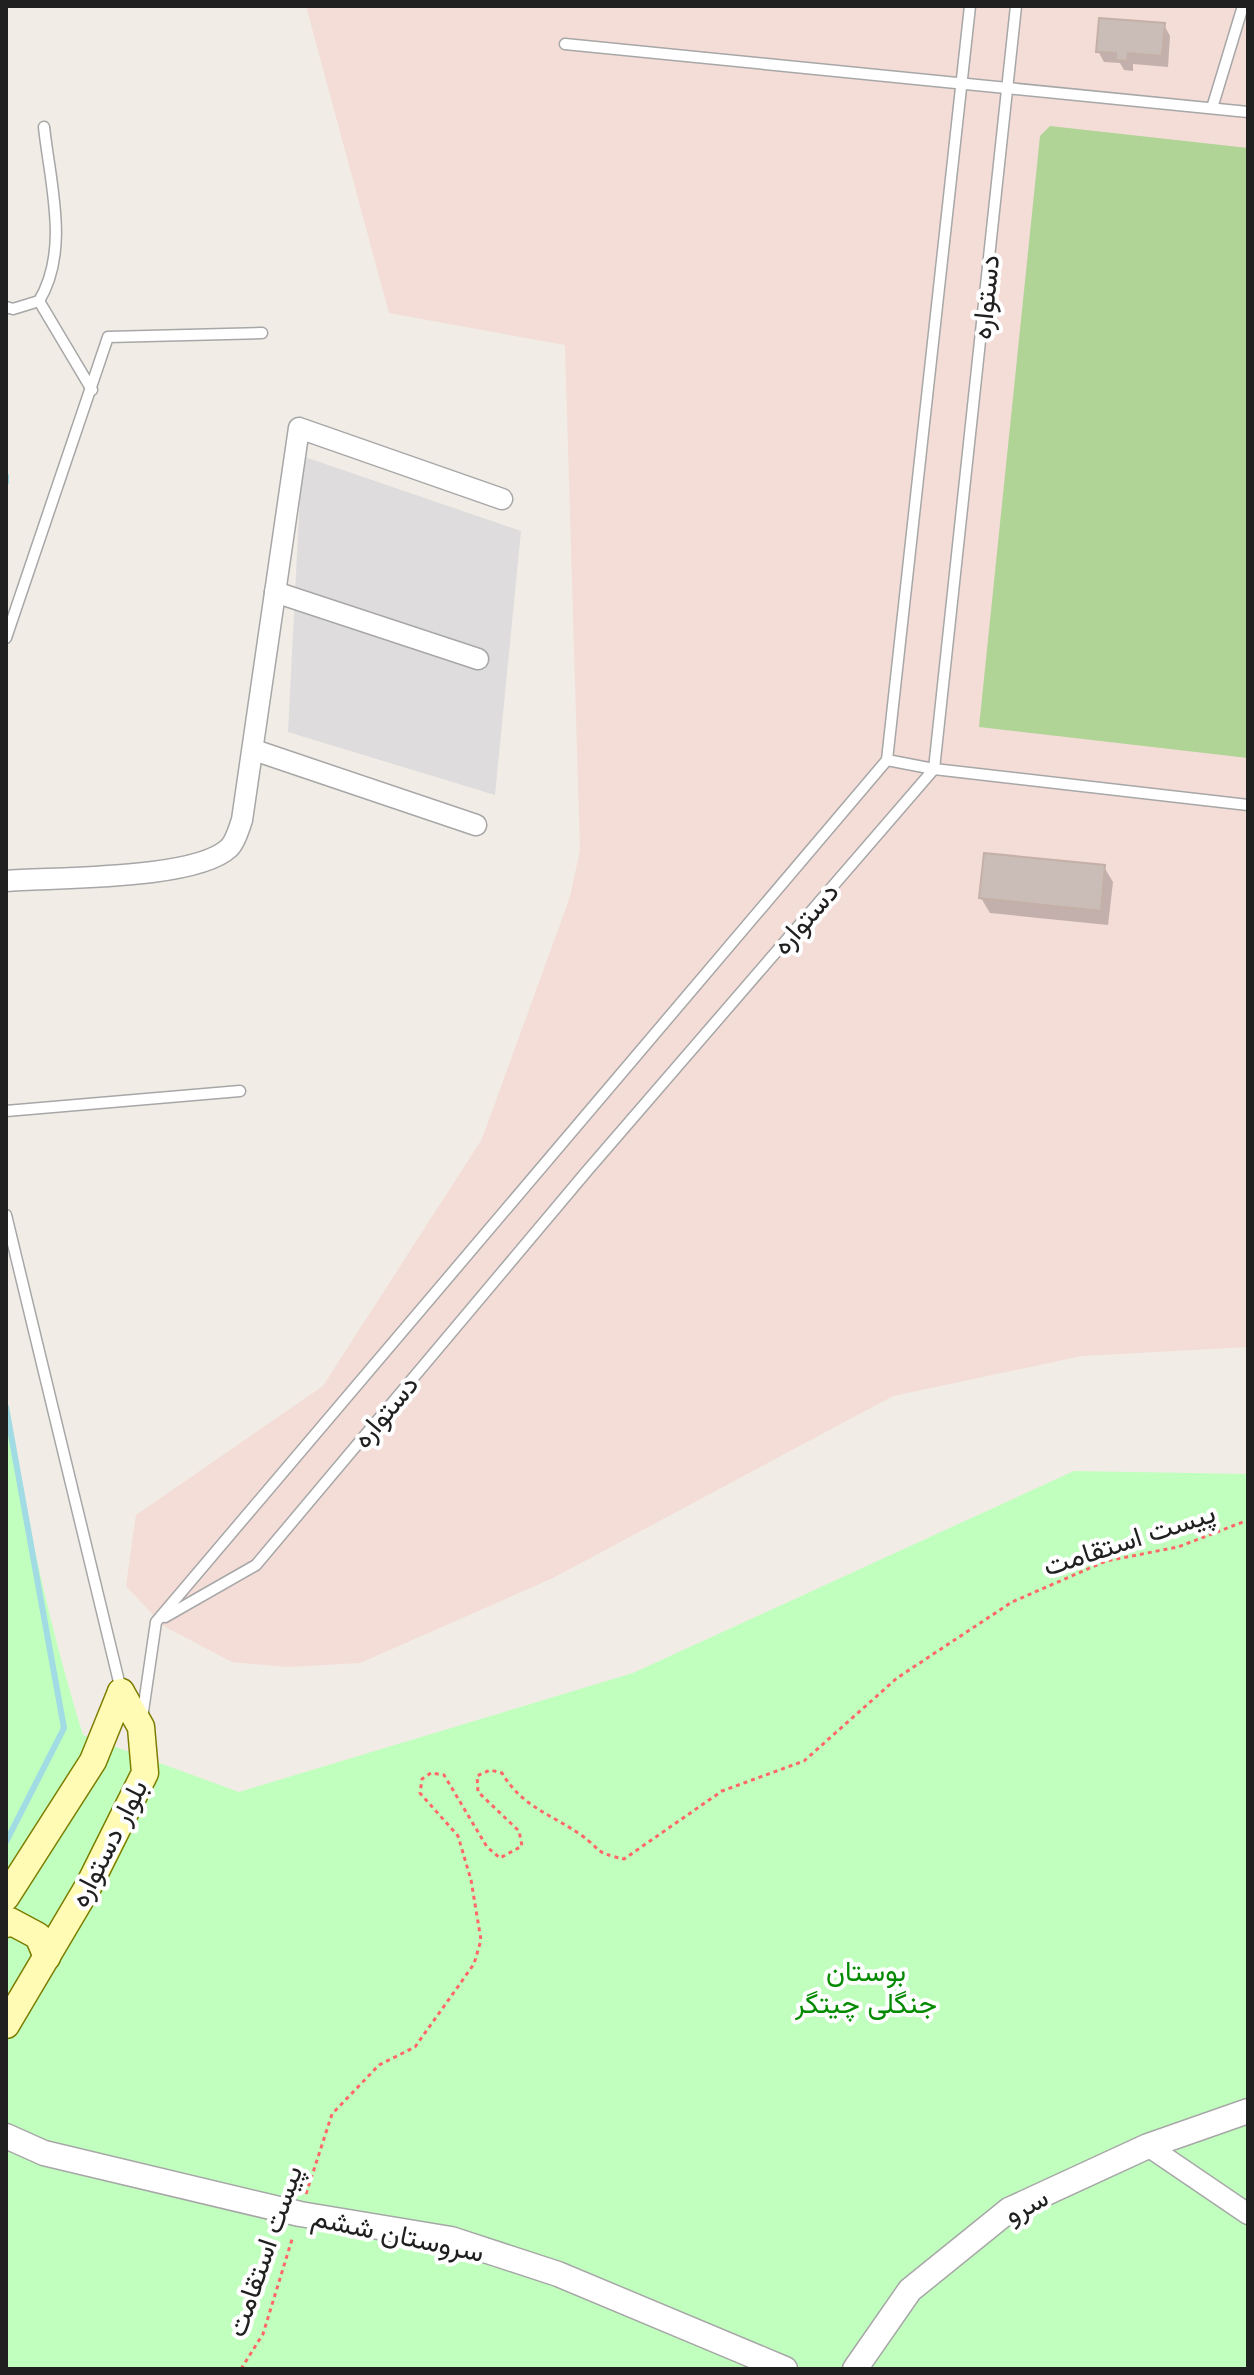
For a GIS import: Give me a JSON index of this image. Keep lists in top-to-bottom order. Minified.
{"streets":{"main road":["بلوار دستواره"],"street":["سرو","سروستان ششم"],"lane":["دستواره"],"path":["پیست استقامت"]},"crossings":[["پیست استقامت","سروستان ششم"]],"parks":["بوستان جنگلی چیتگر"]}
